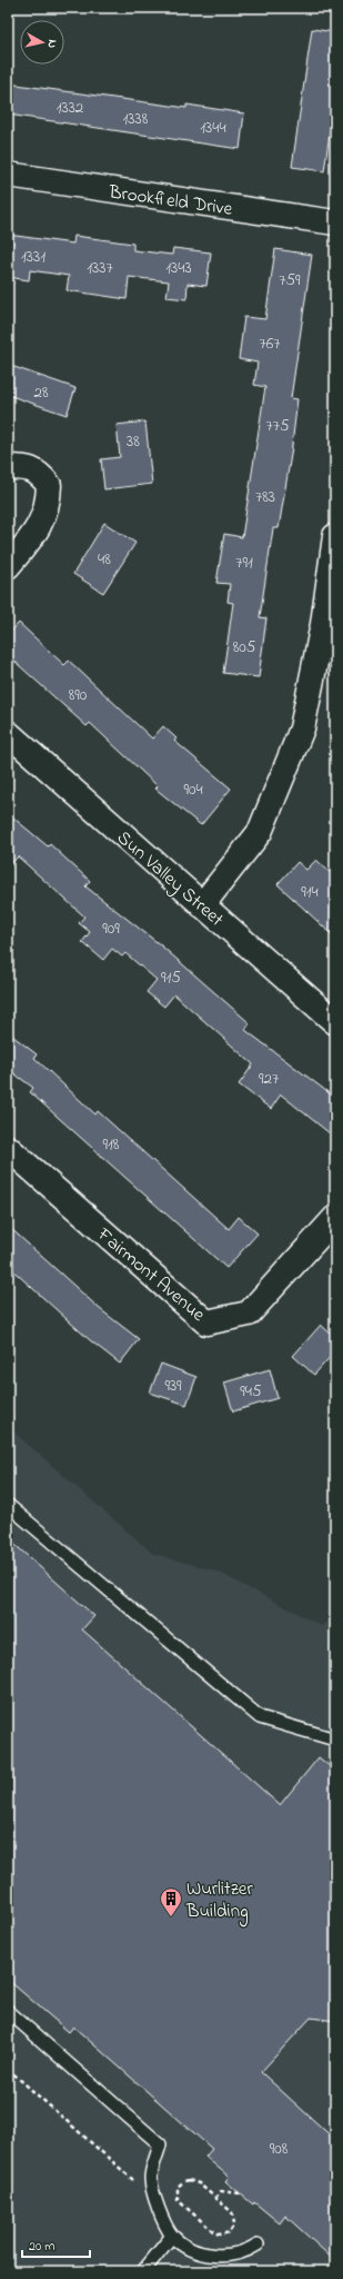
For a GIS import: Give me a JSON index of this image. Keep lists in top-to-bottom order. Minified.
{"streets":{"street":["Brookfield Drive","Sun Valley Street","Fairmont Avenue"]},"places":{"building":["Wurlitzer Building"]},"house_numbers":["1332","1338","1344","1331","1337","1343","759","767","28","775","38","783","48","791","805","890","904","914","909","915","927","918","939","945","908"],"scale_bar":"20 m","north":"right"}
